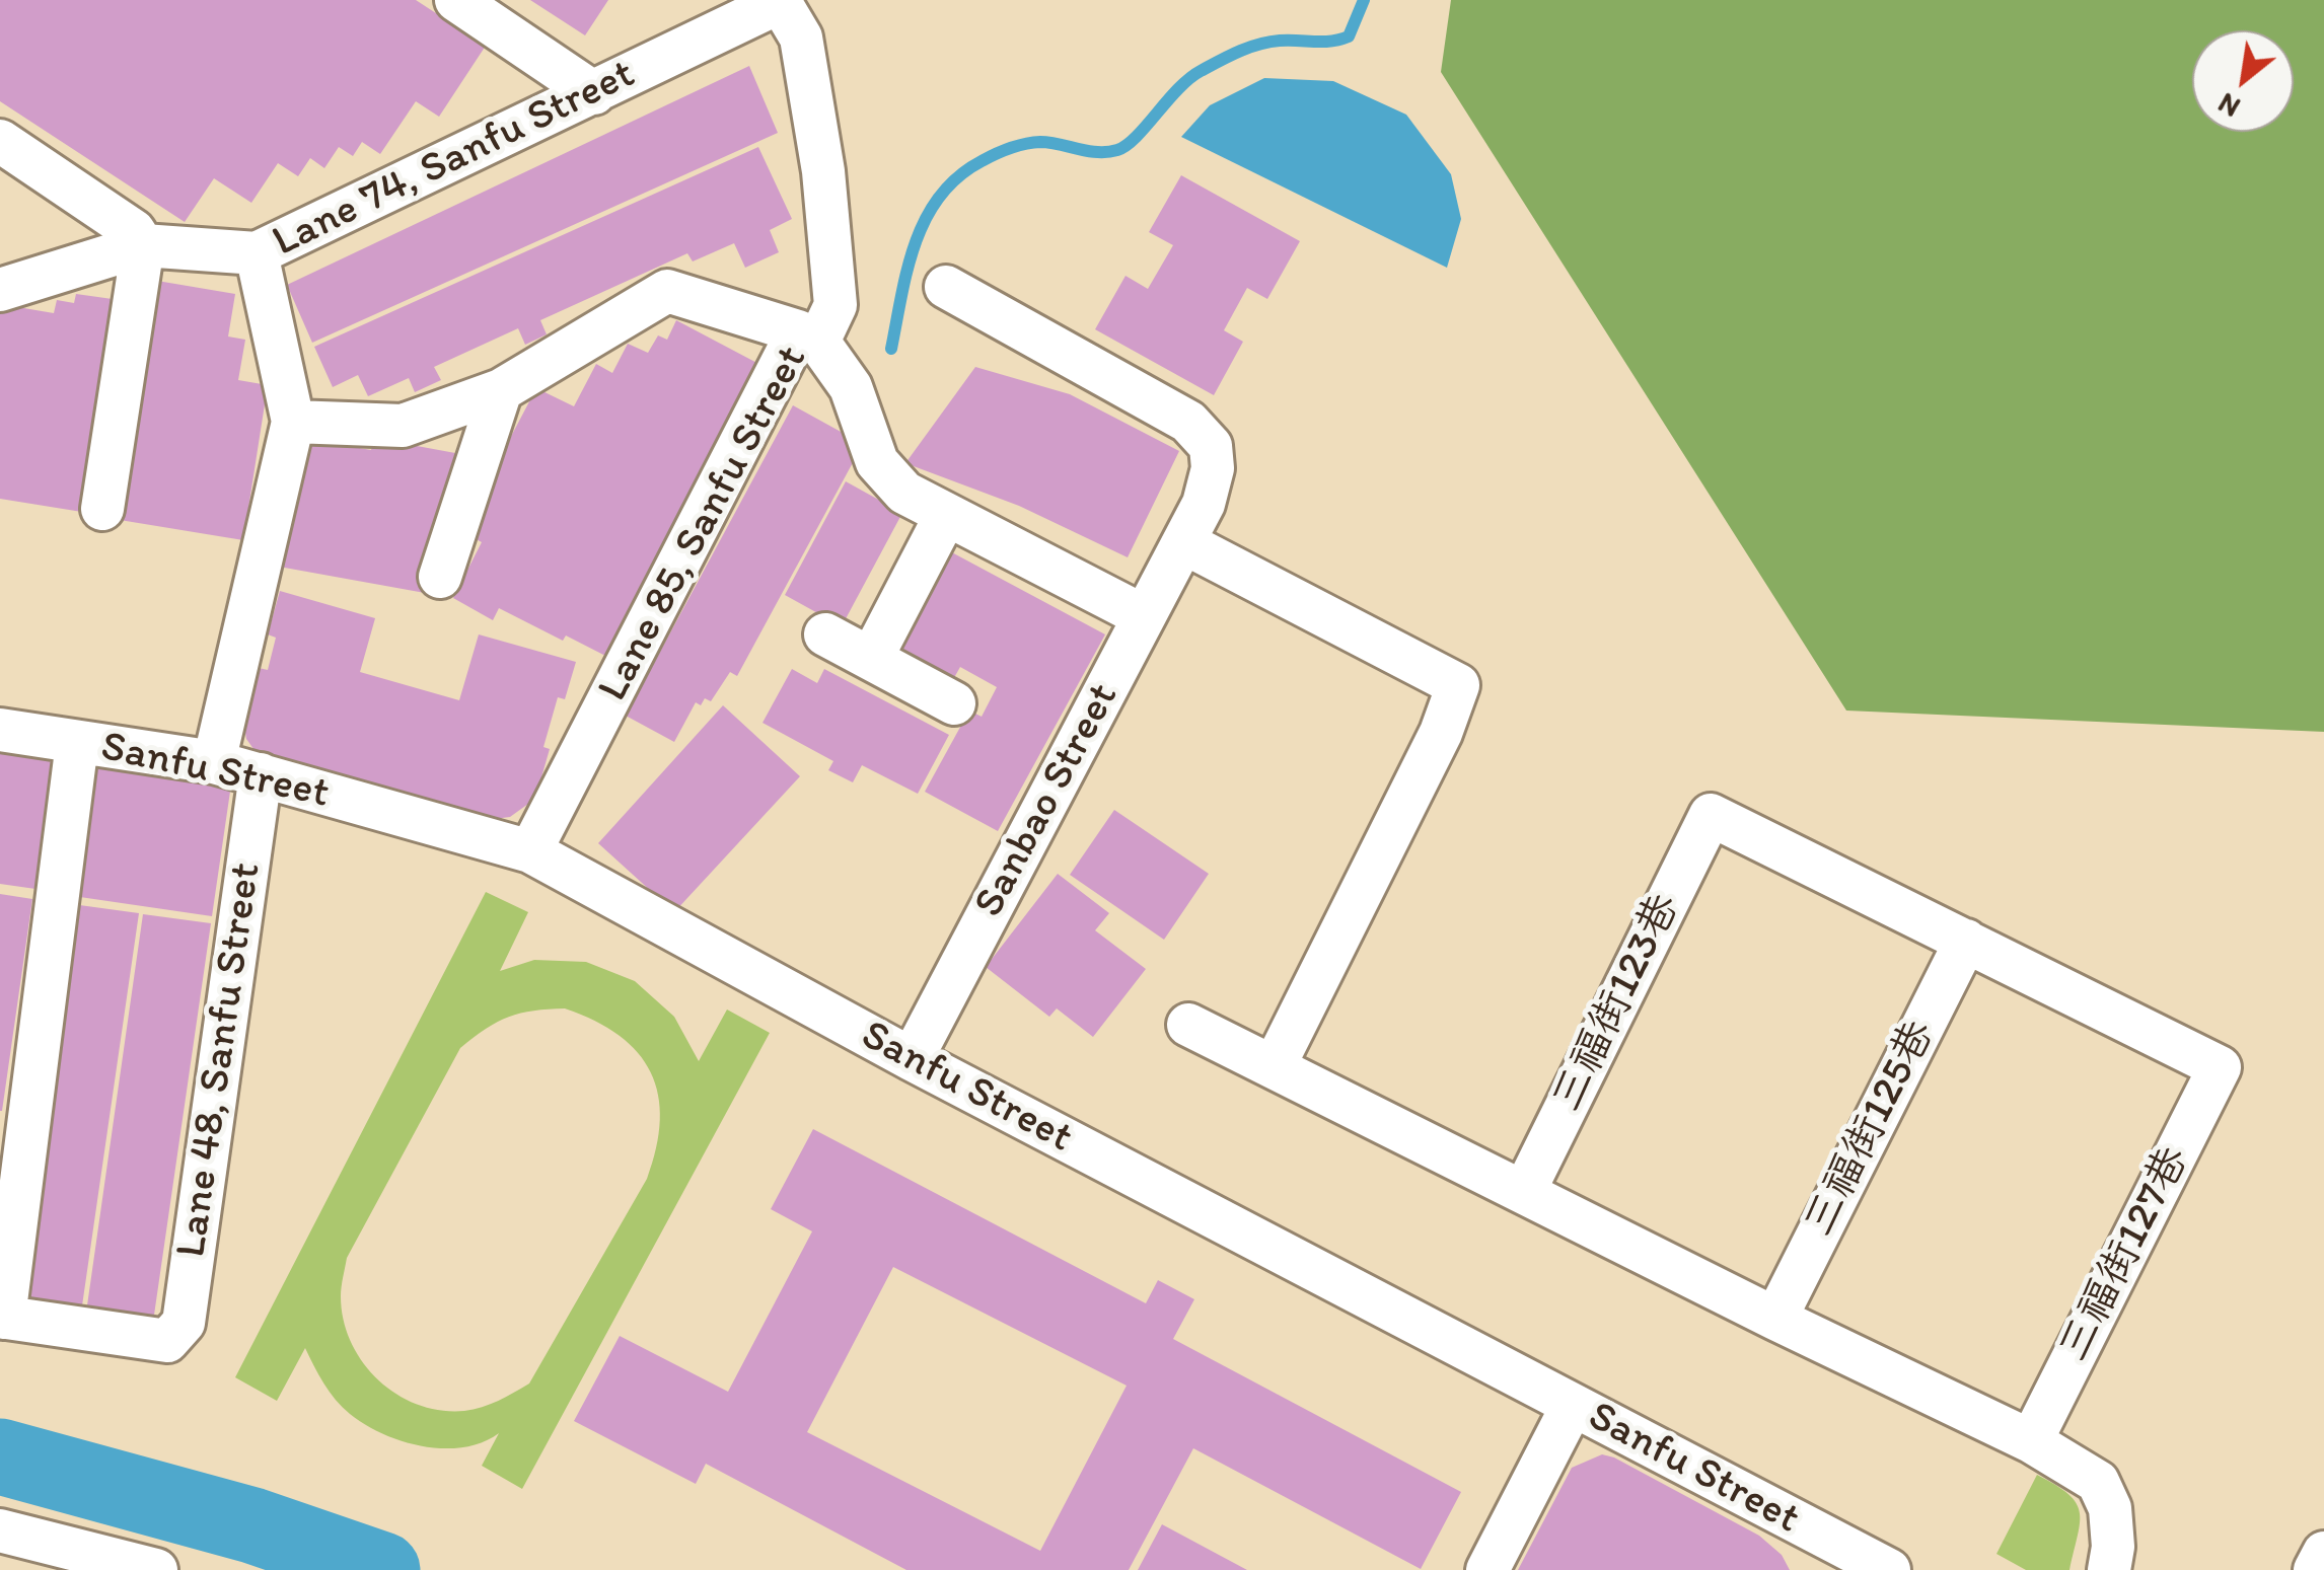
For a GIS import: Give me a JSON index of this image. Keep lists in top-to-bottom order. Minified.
{"streets":{"street":["Lane 74, Sanfu Street","Lane 85, Sanfu Street","Sanfu Street","Sanbao Street","三福街123巷","Lane 48, Sanfu Street","三福街125巷","三福街127巷"]},"crossings":[["Lane 85, Sanfu Street","Sanfu Street"],["Lane 85, Sanfu Street","Sanbao Street"],["Sanfu Street","Sanbao Street"],["Sanfu Street","Lane 48, Sanfu Street"],["三福街123巷","三福街125巷"],["三福街123巷","三福街127巷"],["三福街125巷","三福街127巷"]],"north":"bottom left"}
